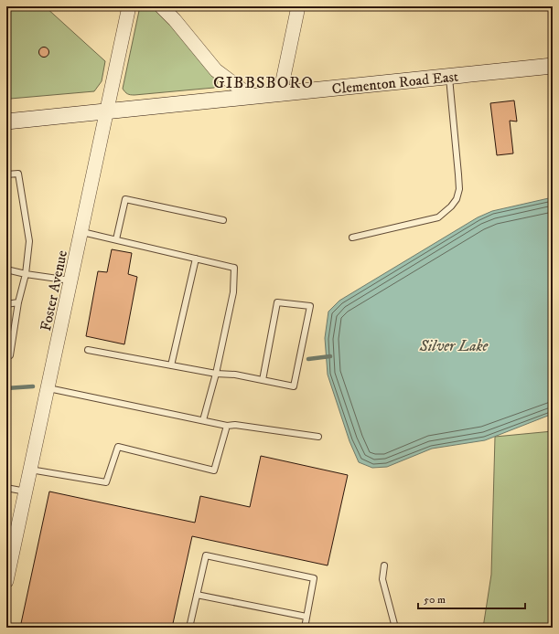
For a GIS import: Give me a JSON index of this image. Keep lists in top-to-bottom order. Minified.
{"streets":{"main road":["Clementon Road East"],"street":["Foster Avenue"]},"crossings":[["Clementon Road East","Foster Avenue"]],"districts":["GIBBSBORO"],"water":["Silver Lake"],"scale_bar":"50 m"}
